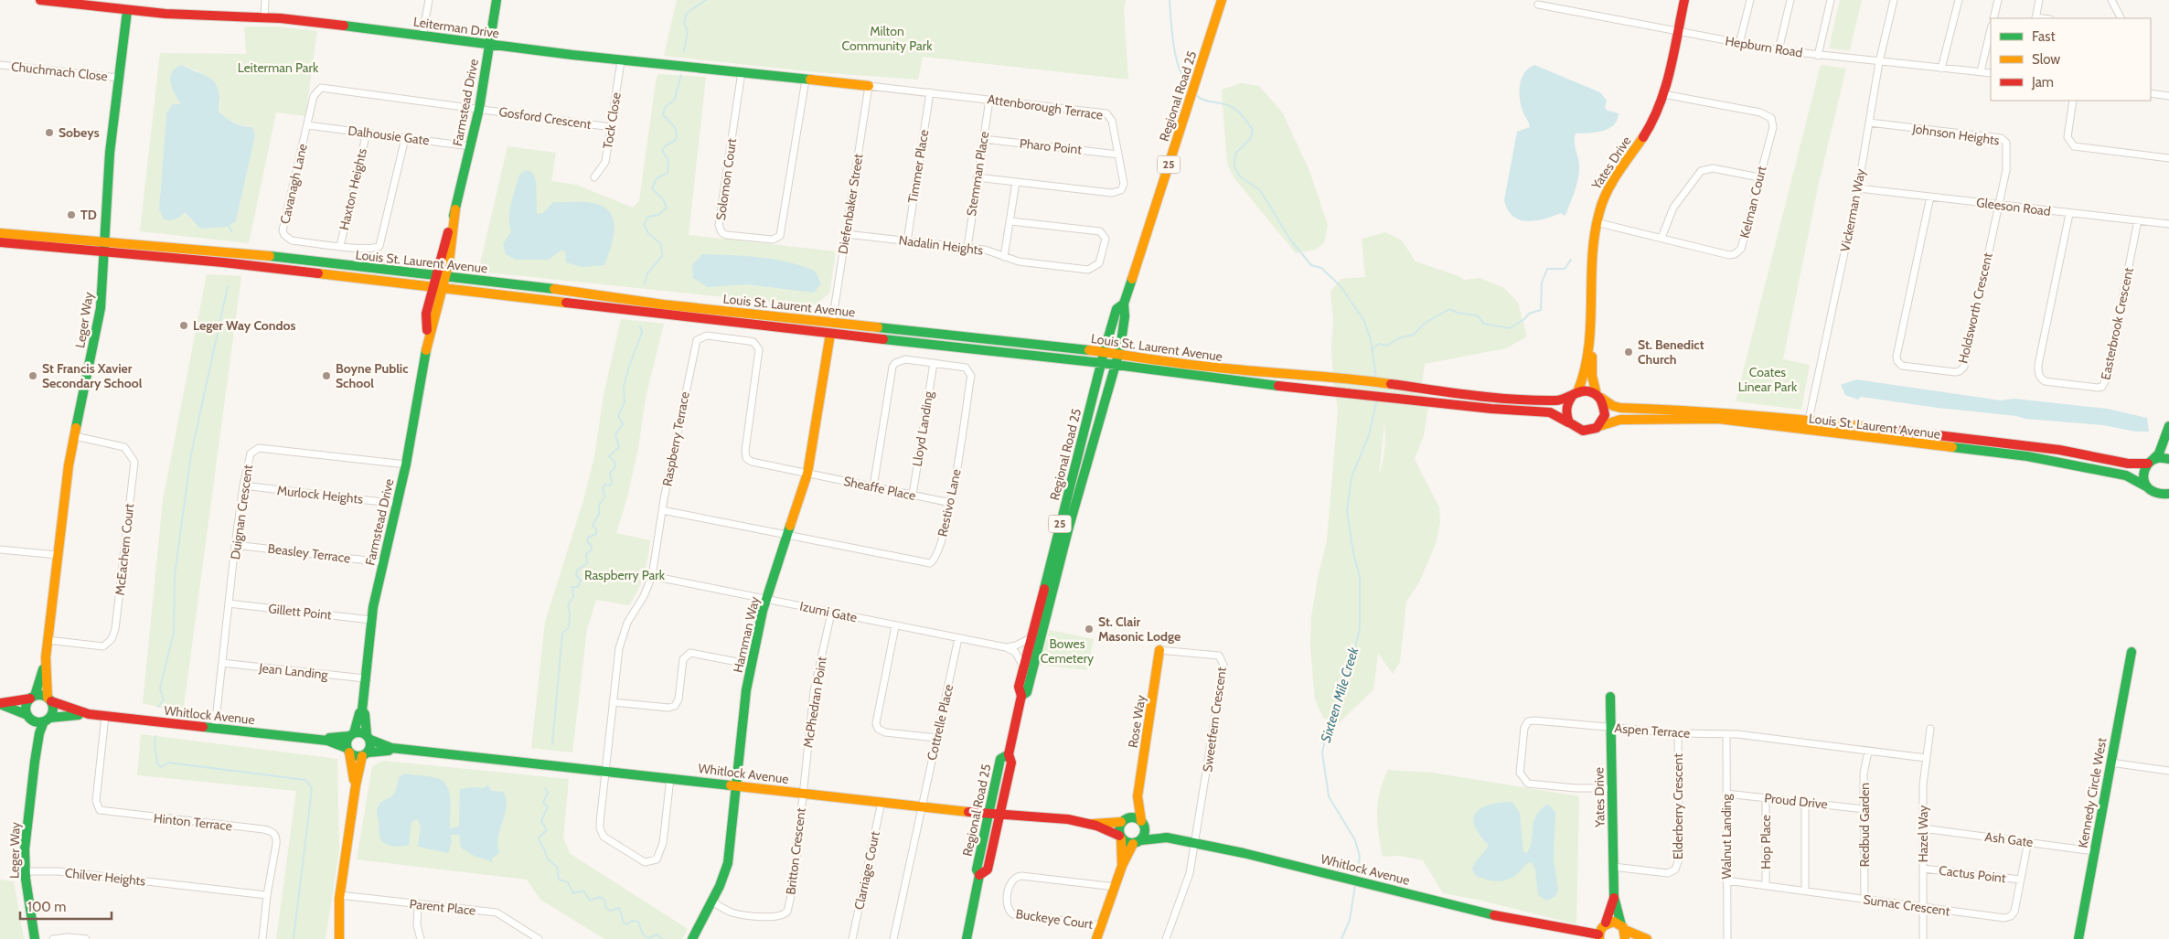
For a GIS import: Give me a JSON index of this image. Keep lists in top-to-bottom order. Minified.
{"streets":{"street":["Leiterman Drive","Hepburn Road","Chuchmach Close","Regional Road 25","Farmstead Drive","Attenborough Terrace","Gosford Crescent","Tock Close","Johnson Heights","Dalhousie Gate","Pharo Point","Yates Drive","25","Timmer Place","Stemman Place","Solomon Court","Cavanagh Lane","Haxton Heights","Kelman Court","Diefenbaker Street","Gleeson Road","Vickerman Way","Nadalin Heights","Louis St. Laurent Avenue","Holdsworth Crescent","Leger Way","Easterbrook Crescent","Lloyd Landing","Raspberry Terrace","Sheaffe Place","Murlock Heights","Restivo Lane","Duignan Crescent","McEachern Court","Beasley Terrace","Gillett Point","Izumi Gate","Hamman Way","Jean Landing","McPhedran Point","Whitlock Avenue","Sweetfern Crescent","Rose Way","Cottrelle Place","Aspen Terrace","Kennedy Circle West","Proud Drive","Elderberry Crescent","Hinton Terrace","Redbud Garden","Hazel Way","Walnut Landing","Ash Gate","Hop Place","Britton Crescent","Clarriage Court","Cactus Point","Chilver Heights","Sumac Crescent","Parent Place","Buckeye Court"]},"crossings":[["Leiterman Drive","Farmstead Drive"],["Leiterman Drive","Attenborough Terrace"],["Leiterman Drive","Tock Close"],["Leiterman Drive","Solomon Court"],["Leiterman Drive","Diefenbaker Street"],["Leiterman Drive","Leger Way"],["Hepburn Road","Yates Drive"],["Hepburn Road","Vickerman Way"],["Chuchmach Close","Leger Way"],["Regional Road 25","Louis St. Laurent Avenue"],["Regional Road 25","Whitlock Avenue"],["Farmstead Drive","Gosford Crescent"],["Farmstead Drive","Dalhousie Gate"],["Farmstead Drive","Cavanagh Lane"],["Farmstead Drive","Louis St. Laurent Avenue"],["Farmstead Drive","Murlock Heights"],["Farmstead Drive","Duignan Crescent"],["Farmstead Drive","Beasley Terrace"],["Farmstead Drive","Gillett Point"],["Farmstead Drive","Jean Landing"],["Farmstead Drive","Whitlock Avenue"],["Attenborough Terrace","Pharo Point"],["Attenborough Terrace","Timmer Place"],["Attenborough Terrace","Stemman Place"],["Attenborough Terrace","Diefenbaker Street"],["Gosford Crescent","Tock Close"],["Gosford Crescent","Cavanagh Lane"],["Johnson Heights","Gleeson Road"],["Johnson Heights","Vickerman Way"],["Johnson Heights","Holdsworth Crescent"],["Dalhousie Gate","Cavanagh Lane"],["Dalhousie Gate","Haxton Heights"],["Pharo Point","Stemman Place"],["Yates Drive","Kelman Court"],["Yates Drive","Louis St. Laurent Avenue"],["Yates Drive","Whitlock Avenue"],["Yates Drive","Aspen Terrace"],["Yates Drive","Elderberry Crescent"],["Timmer Place","Nadalin Heights"],["Stemman Place","Nadalin Heights"],["Cavanagh Lane","Haxton Heights"],["Diefenbaker Street","Nadalin Heights"],["Diefenbaker Street","Louis St. Laurent Avenue"],["Gleeson Road","Vickerman Way"],["Gleeson Road","Holdsworth Crescent"],["Gleeson Road","Easterbrook Crescent"],["Vickerman Way","Louis St. Laurent Avenue"],["Louis St. Laurent Avenue","Leger Way"],["Louis St. Laurent Avenue","Hamman Way"],["Leger Way","McEachern Court"],["Leger Way","Whitlock Avenue"],["Leger Way","Chilver Heights"],["Lloyd Landing","Sheaffe Place"],["Lloyd Landing","Restivo Lane"],["Raspberry Terrace","Sheaffe Place"],["Raspberry Terrace","Restivo Lane"],["Raspberry Terrace","Izumi Gate"],["Raspberry Terrace","Hamman Way"],["Raspberry Terrace","Whitlock Avenue"],["Sheaffe Place","Restivo Lane"],["Sheaffe Place","Hamman Way"],["Murlock Heights","Duignan Crescent"],["Restivo Lane","Hamman Way"],["Duignan Crescent","Beasley Terrace"],["Duignan Crescent","Gillett Point"],["Duignan Crescent","Jean Landing"],["Duignan Crescent","Whitlock Avenue"],["Izumi Gate","Hamman Way"],["Izumi Gate","McPhedran Point"],["Izumi Gate","Cottrelle Place"],["Hamman Way","Whitlock Avenue"],["Hamman Way","Britton Crescent"],["McPhedran Point","Whitlock Avenue"],["McPhedran Point","Britton Crescent"],["Whitlock Avenue","Sweetfern Crescent"],["Whitlock Avenue","Rose Way"],["Whitlock Avenue","Cottrelle Place"],["Whitlock Avenue","Hinton Terrace"],["Whitlock Avenue","Britton Crescent"],["Whitlock Avenue","Clarriage Court"],["Sweetfern Crescent","Rose Way"],["Aspen Terrace","Elderberry Crescent"],["Aspen Terrace","Redbud Garden"],["Aspen Terrace","Hazel Way"],["Aspen Terrace","Walnut Landing"],["Kennedy Circle West","Ash Gate"],["Proud Drive","Redbud Garden"],["Proud Drive","Walnut Landing"],["Proud Drive","Hop Place"],["Hinton Terrace","Chilver Heights"],["Redbud Garden","Sumac Crescent"],["Hazel Way","Ash Gate"],["Hazel Way","Cactus Point"],["Hazel Way","Sumac Crescent"],["Walnut Landing","Sumac Crescent"],["Ash Gate","Sumac Crescent"],["Hop Place","Sumac Crescent"],["Cactus Point","Sumac Crescent"]],"water":["Sixteen Mile Creek"],"parks":["Milton Community Park","Leiterman Park","Coates Linear Park","Raspberry Park","Bowes Cemetery"],"places":["Sobeys","TD","Leger Way Condos","St. Benedict Church","St Francis Xavier Secondary School","Boyne Public School","St. Clair Masonic Lodge"],"legend":["Fast","Slow","Jam"],"scale_bar":"100 m"}
